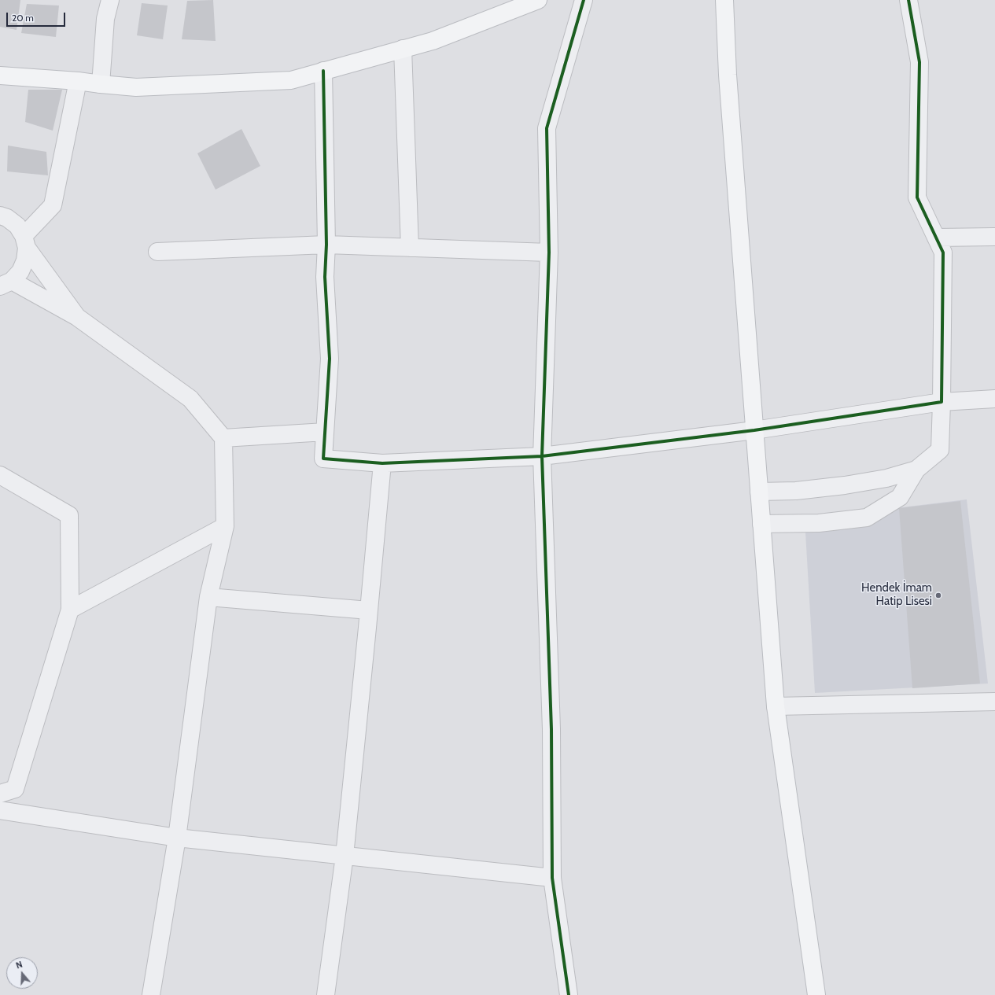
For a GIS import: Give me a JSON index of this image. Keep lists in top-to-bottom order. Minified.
{"places":["Hendek İmam Hatip Lisesi"],"scale_bar":"20 m","north":"top"}
